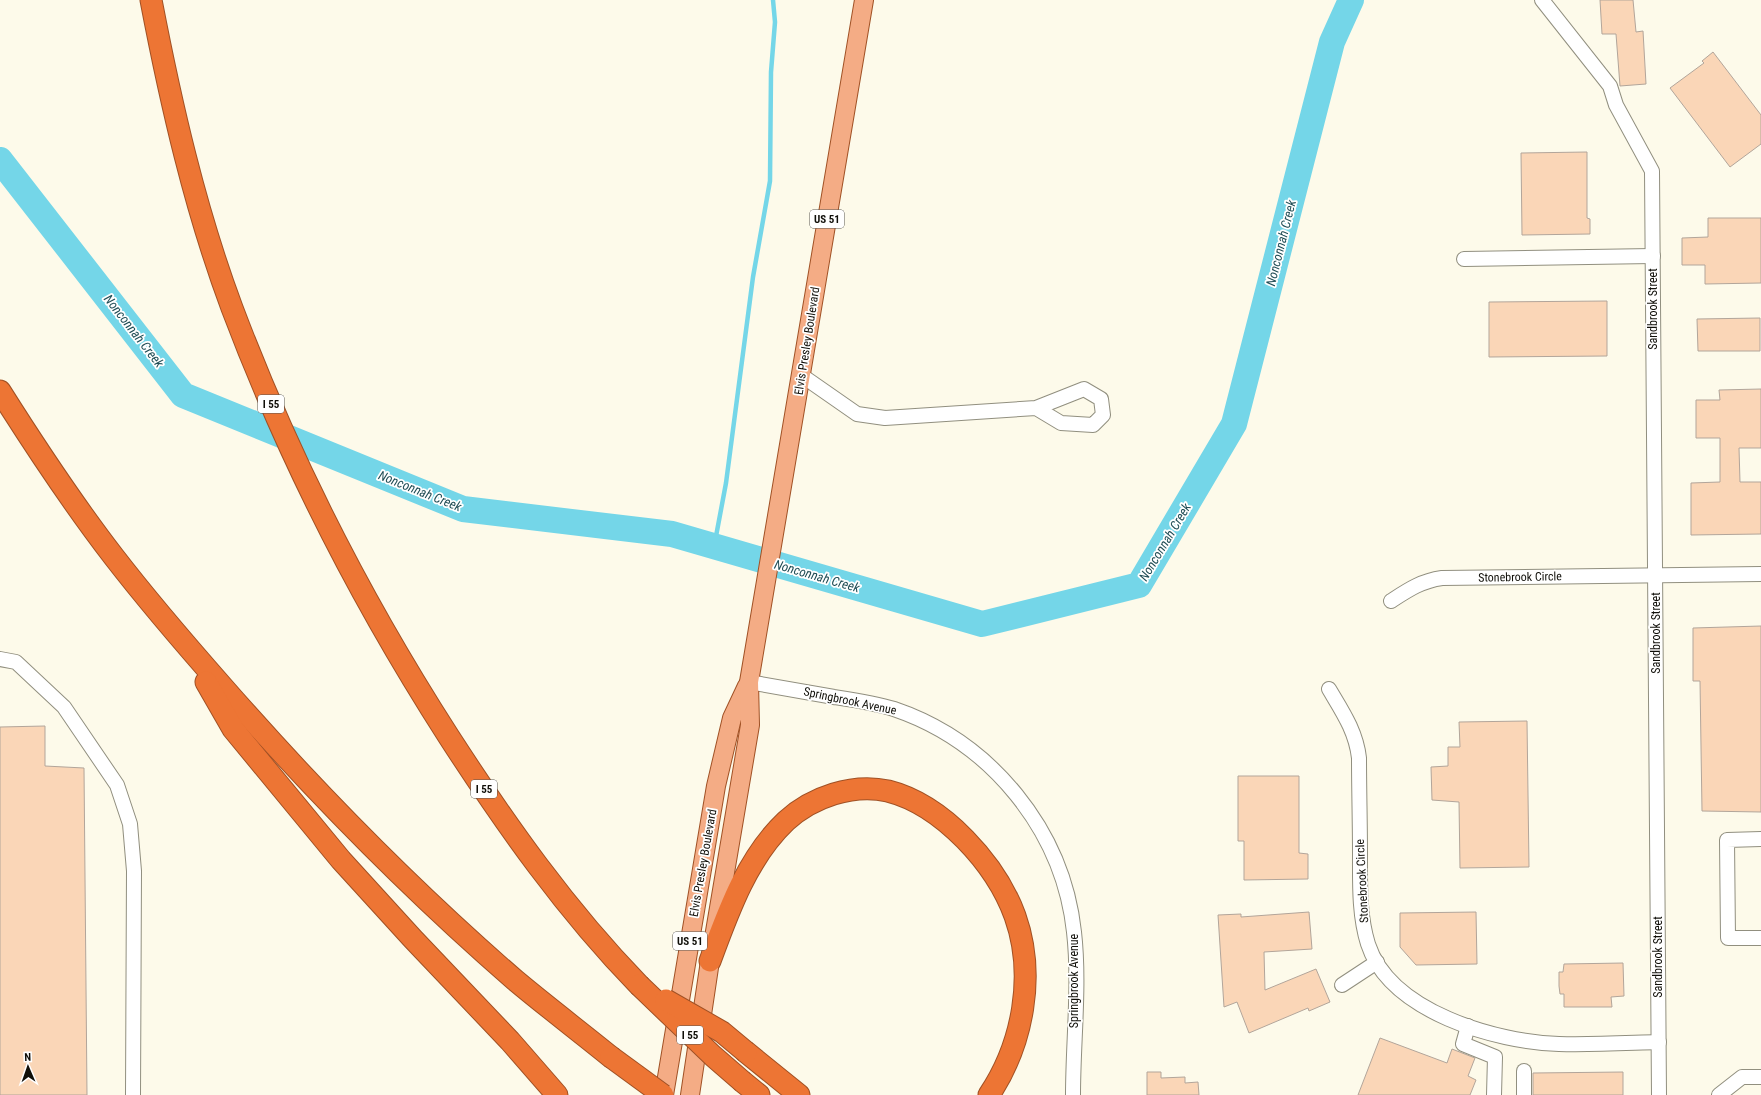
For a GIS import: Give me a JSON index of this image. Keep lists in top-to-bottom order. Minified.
{"streets":{"highway":["I 55"],"main road":["US 51","Elvis Presley Boulevard"],"street":["Sandbrook Street","Stonebrook Circle","Springbrook Avenue"]},"crossings":[["Sandbrook Street","Stonebrook Circle"],["Elvis Presley Boulevard","Springbrook Avenue"]],"water":["Nonconnah Creek"],"north":"top"}
